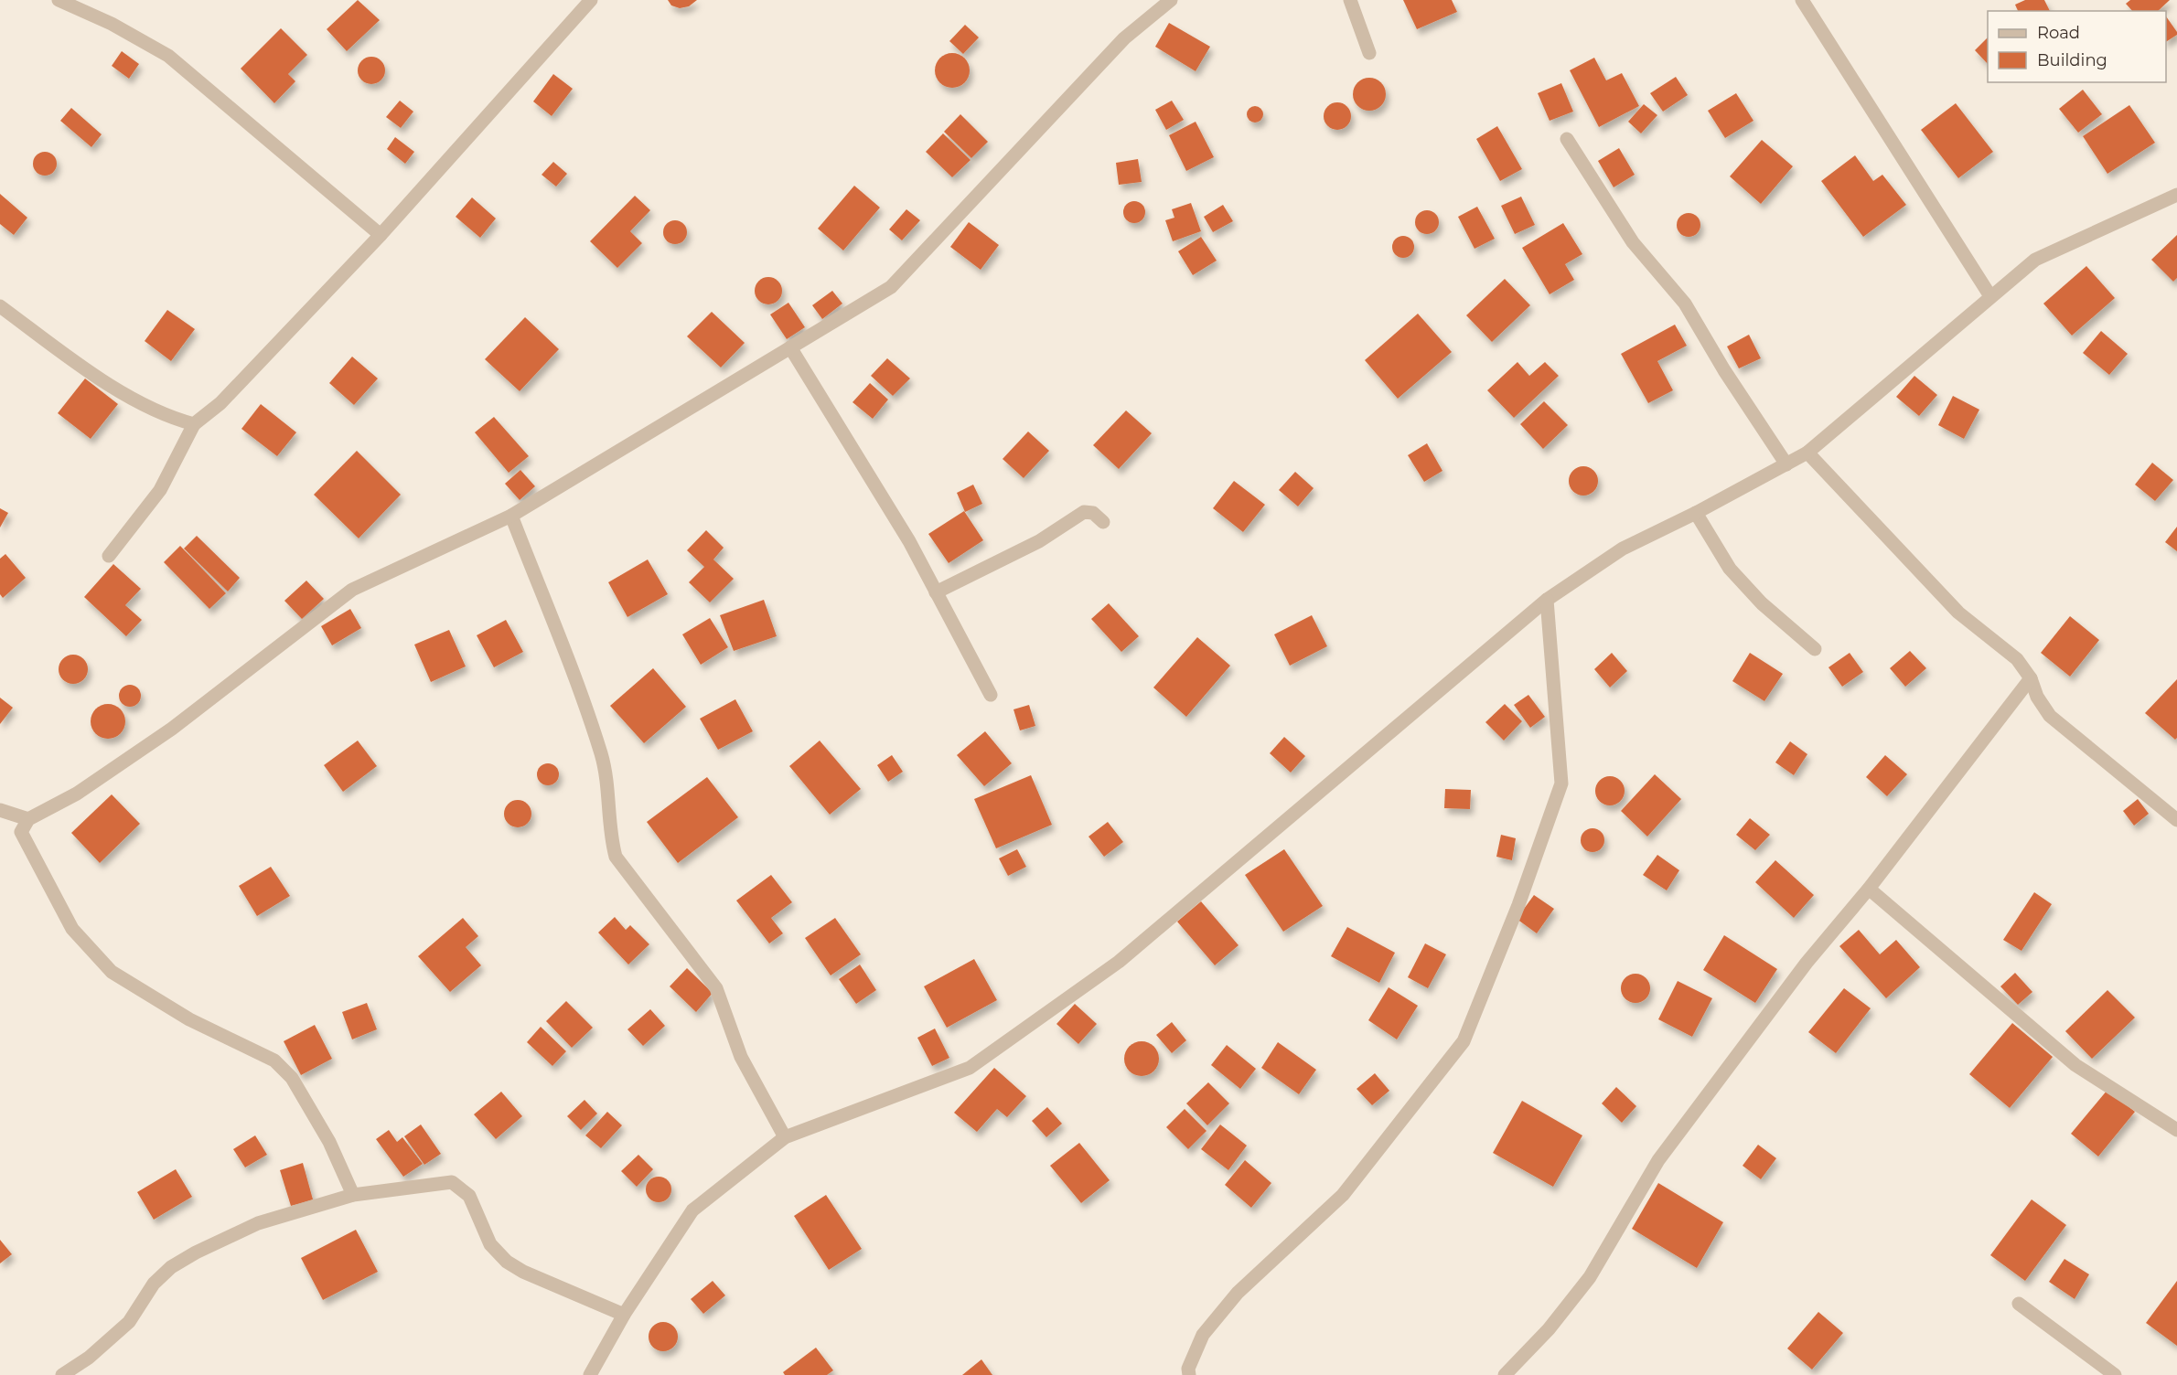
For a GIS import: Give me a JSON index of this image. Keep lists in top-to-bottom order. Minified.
{"legend":["Road","Building"]}
